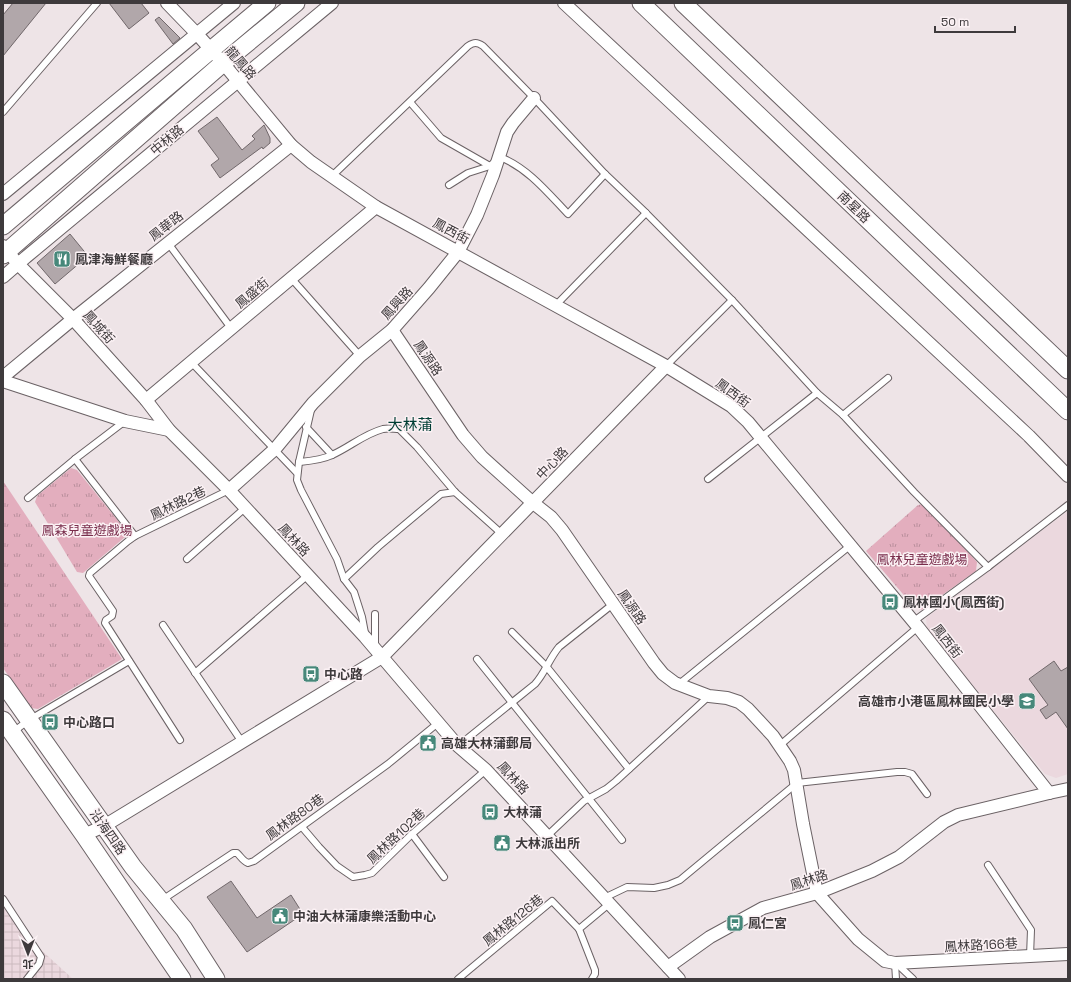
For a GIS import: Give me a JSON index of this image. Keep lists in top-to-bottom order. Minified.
{"streets":{"street":["龍鳳路","中林路","南星路","鳳華路","鳳西街","鳳盛街","鳳興路","鳳城街","鳳源路","中心路","鳳林路","沿海四路","鳳林路166巷"],"lane":["鳳林路2巷","鳳林路80巷","鳳林路102巷","鳳林路126巷"]},"crossings":[["龍鳳路","中林路"],["龍鳳路","鳳華路"],["龍鳳路","鳳西街"],["中林路","鳳城街"],["鳳華路","鳳西街"],["鳳華路","鳳城街"],["鳳西街","鳳盛街"],["鳳西街","鳳興路"],["鳳西街","中心路"],["鳳西街","鳳林路"],["鳳盛街","鳳城街"],["鳳興路","鳳源路"],["鳳興路","鳳林路2巷"],["鳳興路","鳳林路"],["鳳城街","鳳林路"],["鳳源路","中心路"],["鳳源路","鳳林路"],["中心路","鳳林路"],["中心路","沿海四路"],["鳳林路2巷","鳳林路"],["鳳林路","鳳林路80巷"],["鳳林路","鳳林路102巷"],["鳳林路80巷","沿海四路"],["鳳林路80巷","鳳林路102巷"]],"districts":["大林蒲"],"parks":["鳳森兒童遊戲場","鳳林兒童遊戲場"],"places":{"restaurant":["鳳津海鮮餐廳"],"bus stop":["鳳林國小(鳳西街)","中心路","中心路口","大林蒲","鳳仁宮"],"school or university":["高雄市小港區鳳林國民小學"],"public building":["高雄大林蒲郵局","大林派出所","中油大林蒲康樂活動中心"]},"scale_bar":"50 m","north":"bottom"}
